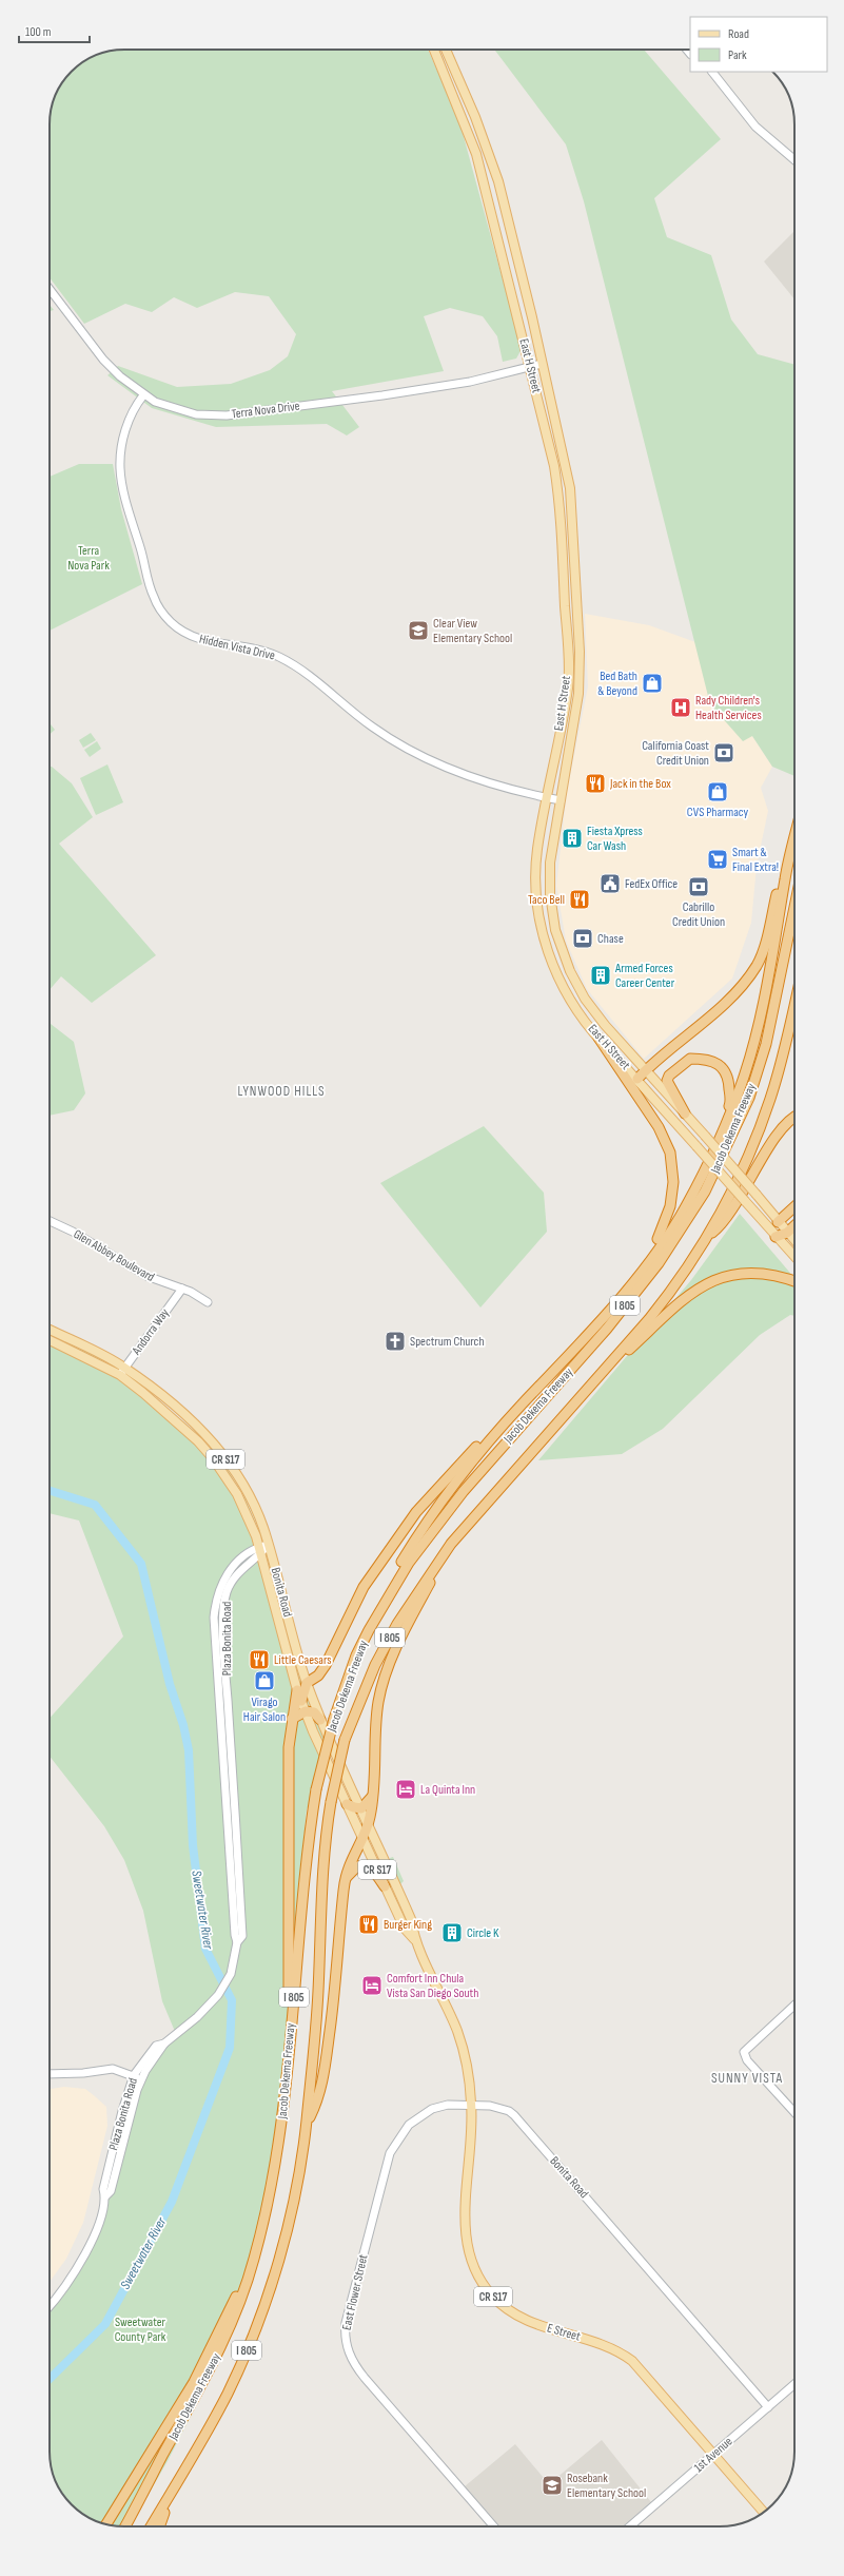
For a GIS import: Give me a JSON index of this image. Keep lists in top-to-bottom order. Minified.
{"streets":{"highway":["Jacob Dekema Freeway","I 805"],"main road":["East H Street","CR S17","Bonita Road","E Street"],"street":["Terra Nova Drive","Hidden Vista Drive","Glen Abbey Boulevard","Andorra Way","Plaza Bonita Road","East Flower Street","1st Avenue"]},"crossings":[["East H Street","Terra Nova Drive"],["East H Street","Hidden Vista Drive"],["Terra Nova Drive","Hidden Vista Drive"],["Glen Abbey Boulevard","Andorra Way"],["Andorra Way","Bonita Road"],["Bonita Road","Plaza Bonita Road"],["Bonita Road","East Flower Street"],["Bonita Road","E Street"],["Bonita Road","1st Avenue"],["East Flower Street","E Street"],["E Street","1st Avenue"]],"districts":["LYNWOOD HILLS","SUNNY VISTA"],"water":["Sweetwater River"],"parks":["Terra Nova Park","Sweetwater County Park"],"places":{"school or university":["Clear View Elementary School","Rosebank Elementary School"],"shop":["Bed Bath & Beyond","CVS Pharmacy","Virago Hair Salon"],"hospital":["Rady Children's Health Services"],"bank":["California Coast Credit Union","Cabrillo Credit Union","Chase"],"restaurant":["Jack in the Box","Taco Bell","Little Caesars","Burger King"],"building":["Fiesta Xpress Car Wash","Armed Forces Career Center","Circle K"],"supermarket":["Smart & Final Extra!"],"public building":["FedEx Office"],"church":["Spectrum Church"],"hotel":["La Quinta Inn","Comfort Inn Chula Vista San Diego South"]},"legend":["Road","Park"],"scale_bar":"100 m"}
